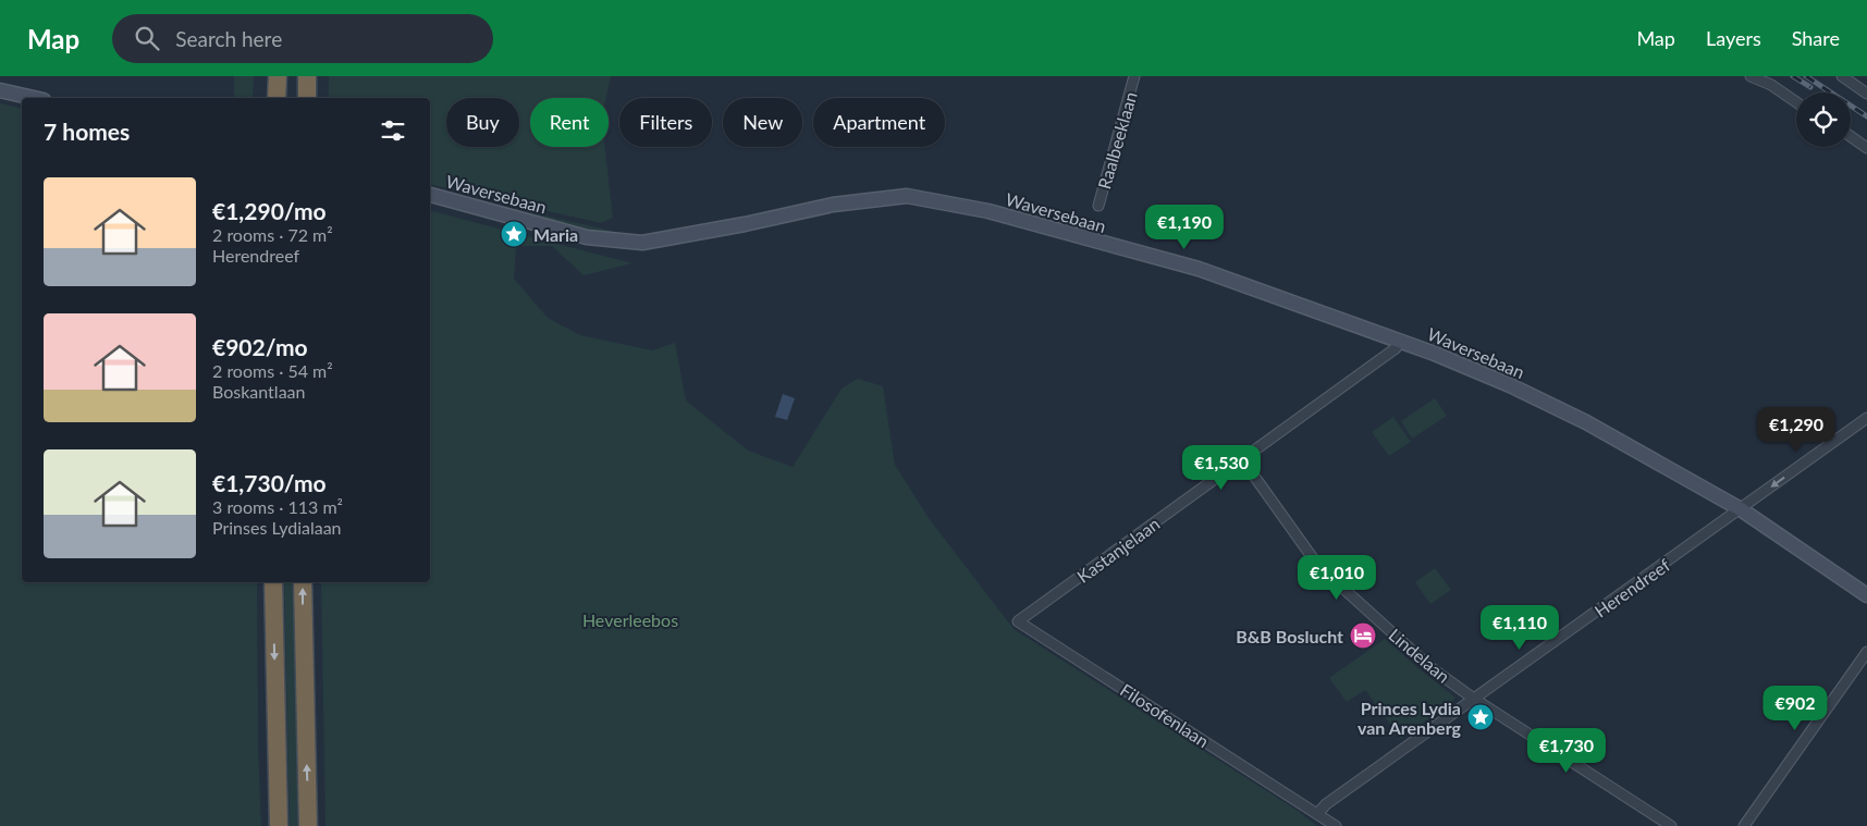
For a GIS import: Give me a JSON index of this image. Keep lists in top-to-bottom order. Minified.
{"streets":{"street":["Raalbeeklaan","Waversebaan","Kastanjelaan","Herendreef","Lindelaan","Filosofenlaan"]},"crossings":[["Waversebaan","Kastanjelaan"],["Waversebaan","Herendreef"],["Kastanjelaan","Lindelaan"],["Kastanjelaan","Filosofenlaan"],["Herendreef","Lindelaan"],["Herendreef","Filosofenlaan"]],"parks":["Heverleebos"],"places":{"place":["Maria","Princes Lydia van Arenberg"],"hotel":["B&B Boslucht"]},"page":{"header":"Map","search":"Search here","nav":["Map","Layers","Share"],"chip":["Buy","Rent","Filters","New","Apartment"],"heading":"7 homes","list":[{"name":"€1,290/mo","note":"2 rooms · 72 m² · Herendreef"},{"name":"€902/mo","note":"2 rooms · 54 m² · Boskantlaan"},{"name":"€1,730/mo","note":"3 rooms · 113 m² · Prinses Lydialaan"}],"price":["€1,190","€1,290","€1,530","€1,010","€1,110","€902","€1,730"]}}
